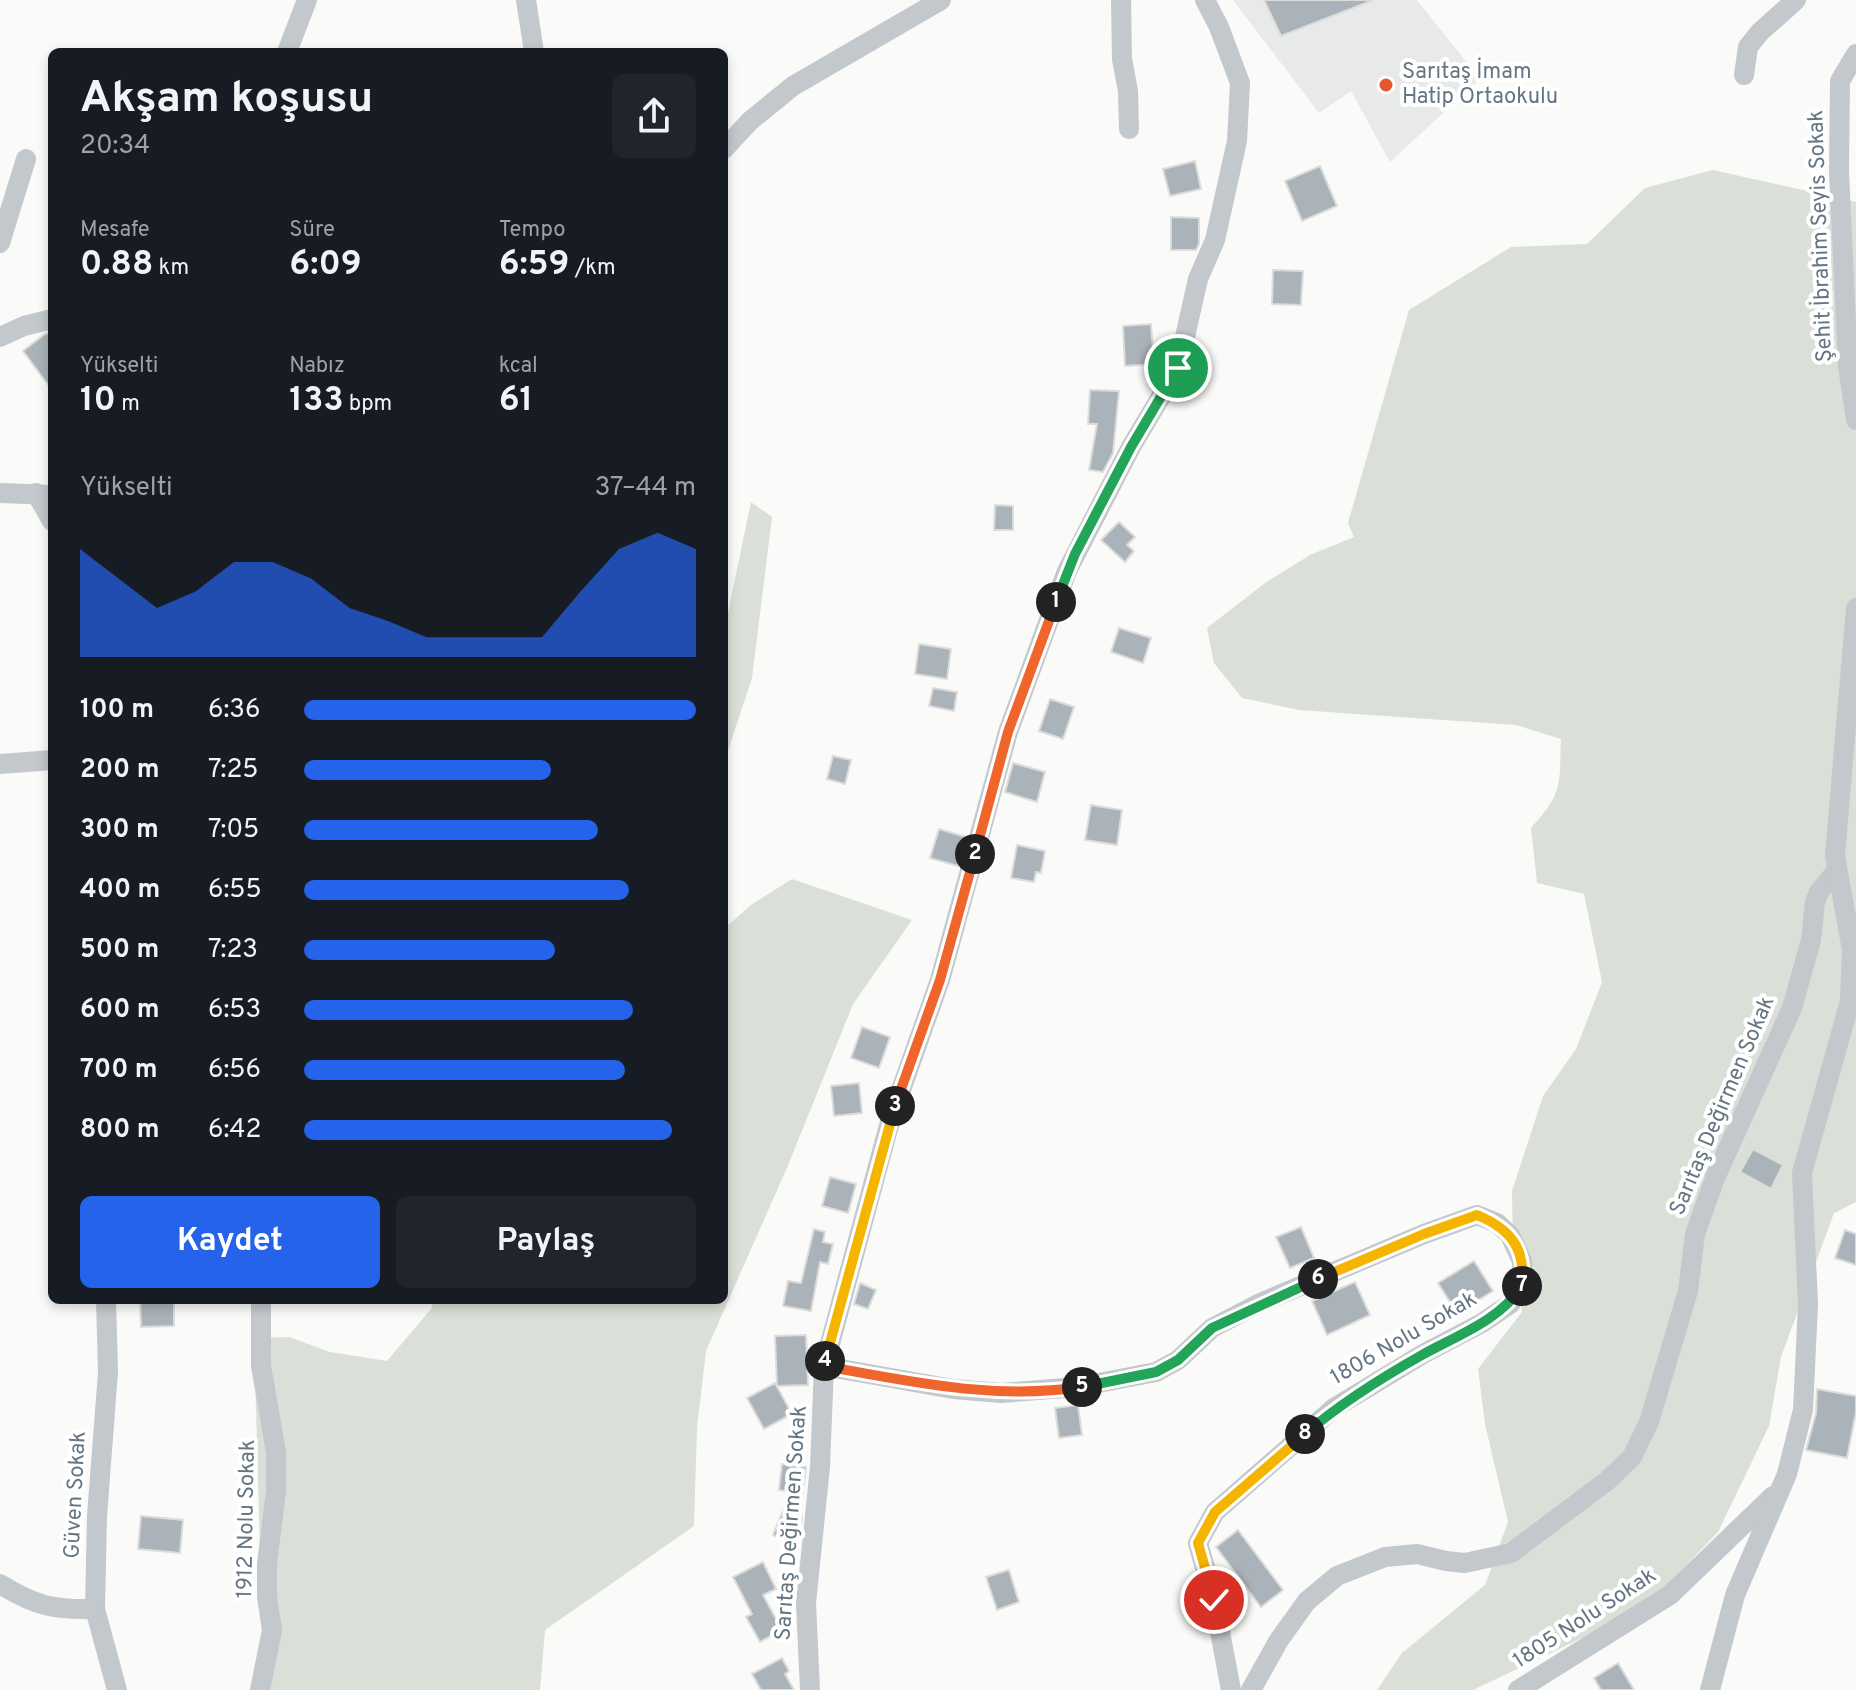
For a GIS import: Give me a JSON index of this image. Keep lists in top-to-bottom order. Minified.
{"streets":{"street":["Şehit İbrahim Seyis Sokak","Sarıtaş Değirmen Sokak","1806 Nolu Sokak","Güven Sokak","1912 Nolu Sokak","1805 Nolu Sokak"]},"crossings":[["Sarıtaş Değirmen Sokak","1806 Nolu Sokak"]],"places":["Sarıtaş İmam Hatip Ortaokulu"],"page":{"heading":["Akşam koşusu","20:34"],"stats":[["Mesafe","0.88 km"],["Süre","6:09"],["Tempo","6:59 /km"],["Yükselti","10 m"],["Nabız","133 bpm"],["kcal","61"]],"chart":["Yükselti","37–44 m"],"pins":["1","2","3","6","7","4","5","8"],"list":[{"name":"100 m","note":"6:36"},{"name":"200 m","note":"7:25"},{"name":"300 m","note":"7:05"},{"name":"400 m","note":"6:55"},{"name":"500 m","note":"7:23"},{"name":"600 m","note":"6:53"},{"name":"700 m","note":"6:56"},{"name":"800 m","note":"6:42"}],"buttons":["Kaydet","Paylaş"]}}
